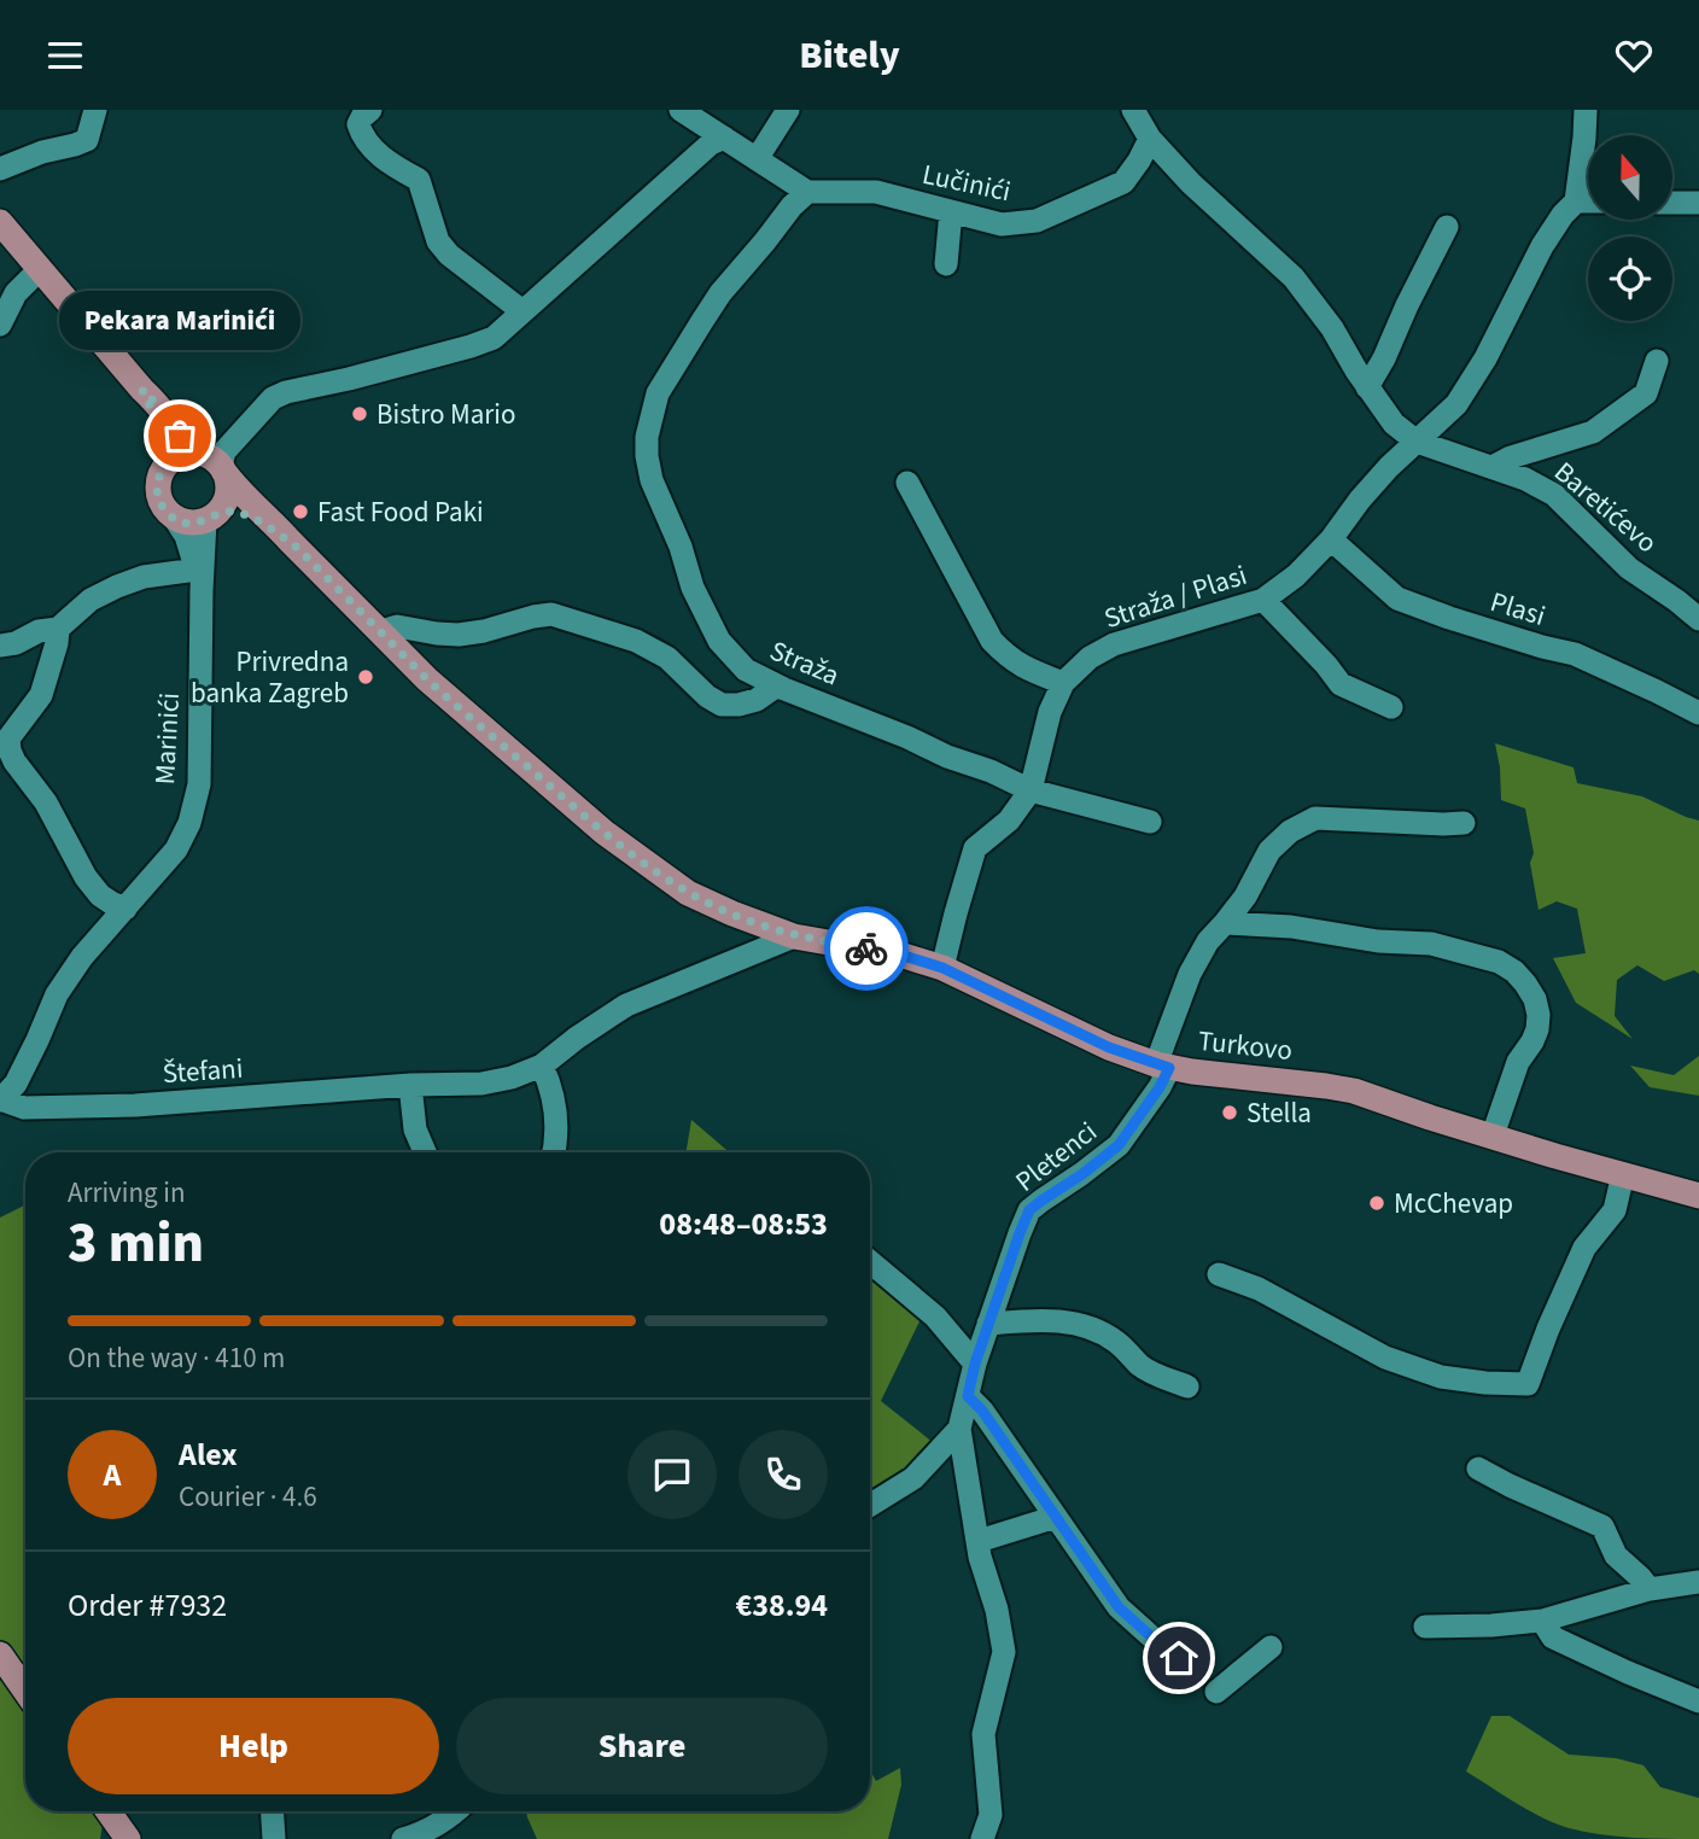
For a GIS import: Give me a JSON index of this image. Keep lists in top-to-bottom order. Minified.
{"streets":{"main road":["Marinići","Turkovo"],"street":["Lučinići","Baretićevo","Straža / Plasi","Plasi","Straža","Štefani","Pletenci"]},"crossings":[["Lučinići","Straža"],["Baretićevo","Straža / Plasi"],["Straža / Plasi","Plasi"],["Straža / Plasi","Straža"],["Straža / Plasi","Turkovo"],["Marinići","Turkovo"],["Marinići","Štefani"],["Turkovo","Pletenci"]],"places":["Bistro Mario","Pekara Marinići","Fast Food Paki","Privredna banka Zagreb","Stella","McChevap"],"north":"top","page":{"header":"Bitely","bubble":"Pekara Marinići","heading":["3 min","Arriving in","08:48–08:53"],"panel":["Alex","Courier · 4.6","Order #7932","€38.94"],"bar":"On the way · 410 m","round":"A","buttons":["Help","Share"]}}
